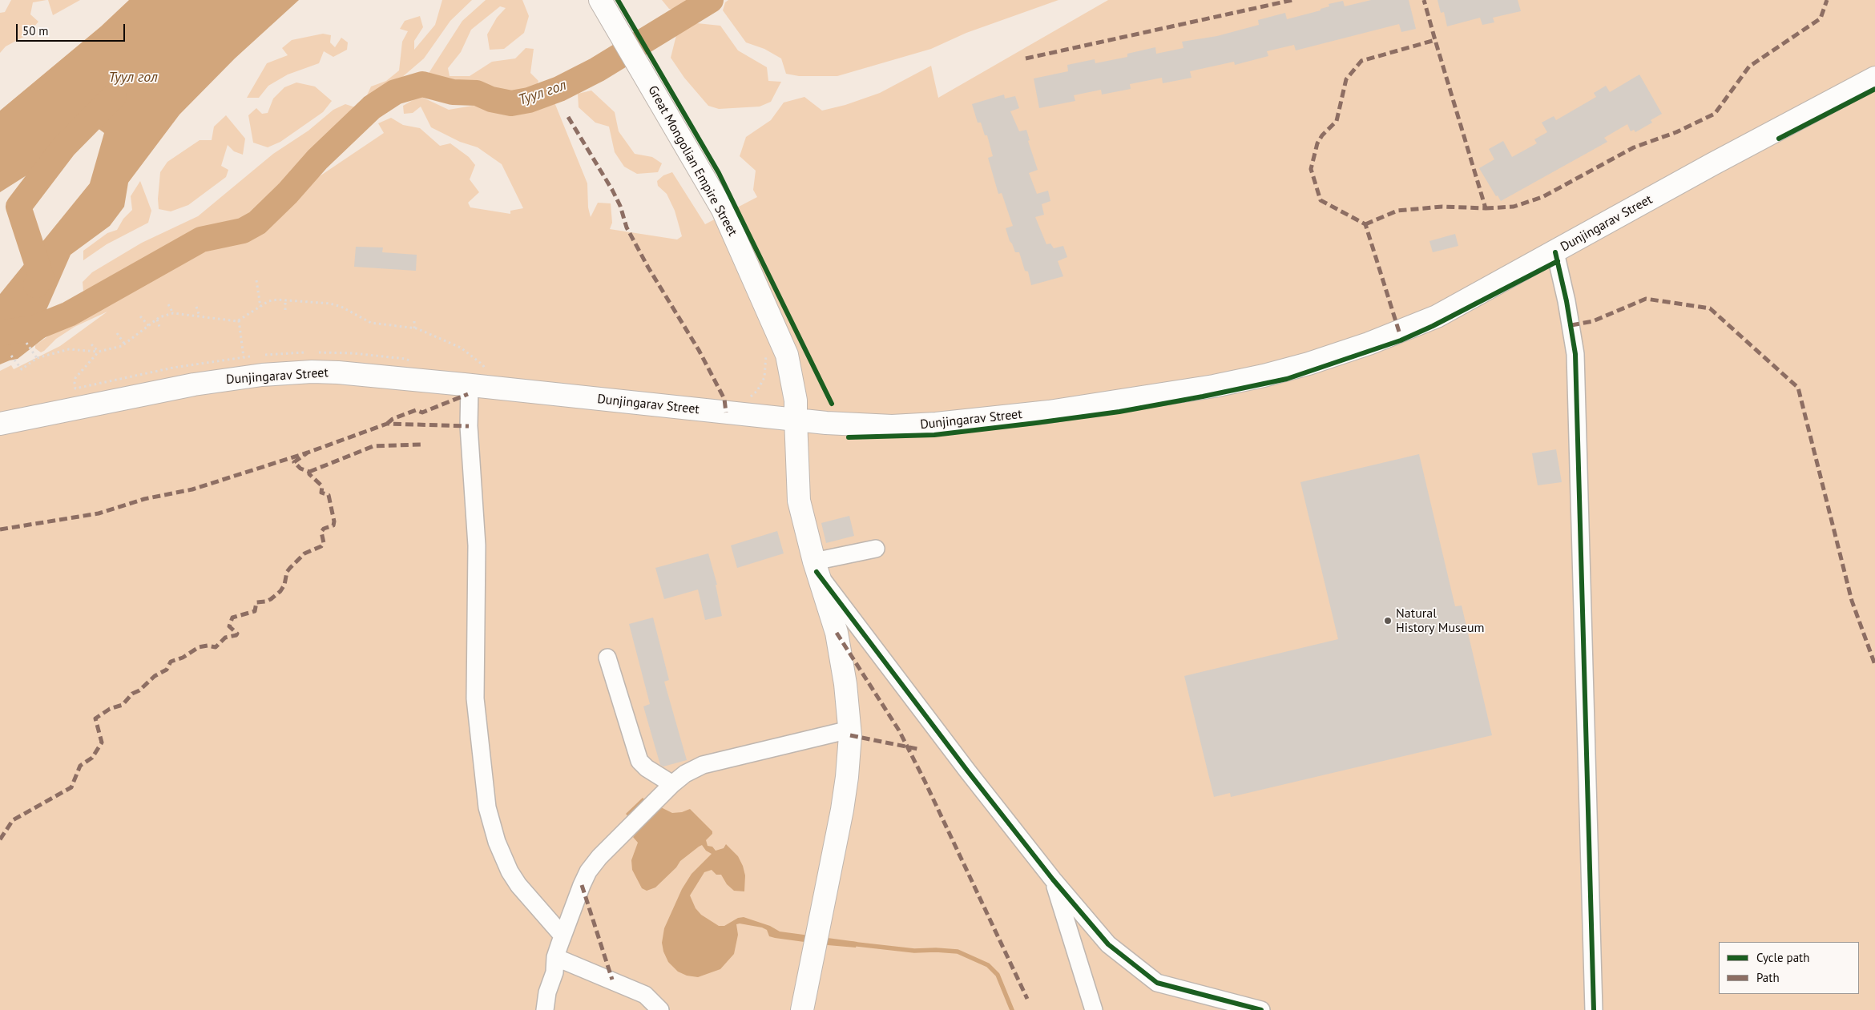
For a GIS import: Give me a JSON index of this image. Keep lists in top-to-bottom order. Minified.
{"streets":{"main road":["Great Mongolian Empire Street","Dunjingarav Street"]},"crossings":[["Great Mongolian Empire Street","Dunjingarav Street"]],"water":["Туул гол"],"places":["Natural History Museum"],"legend":["Cycle path","Path"],"scale_bar":"50 m"}
